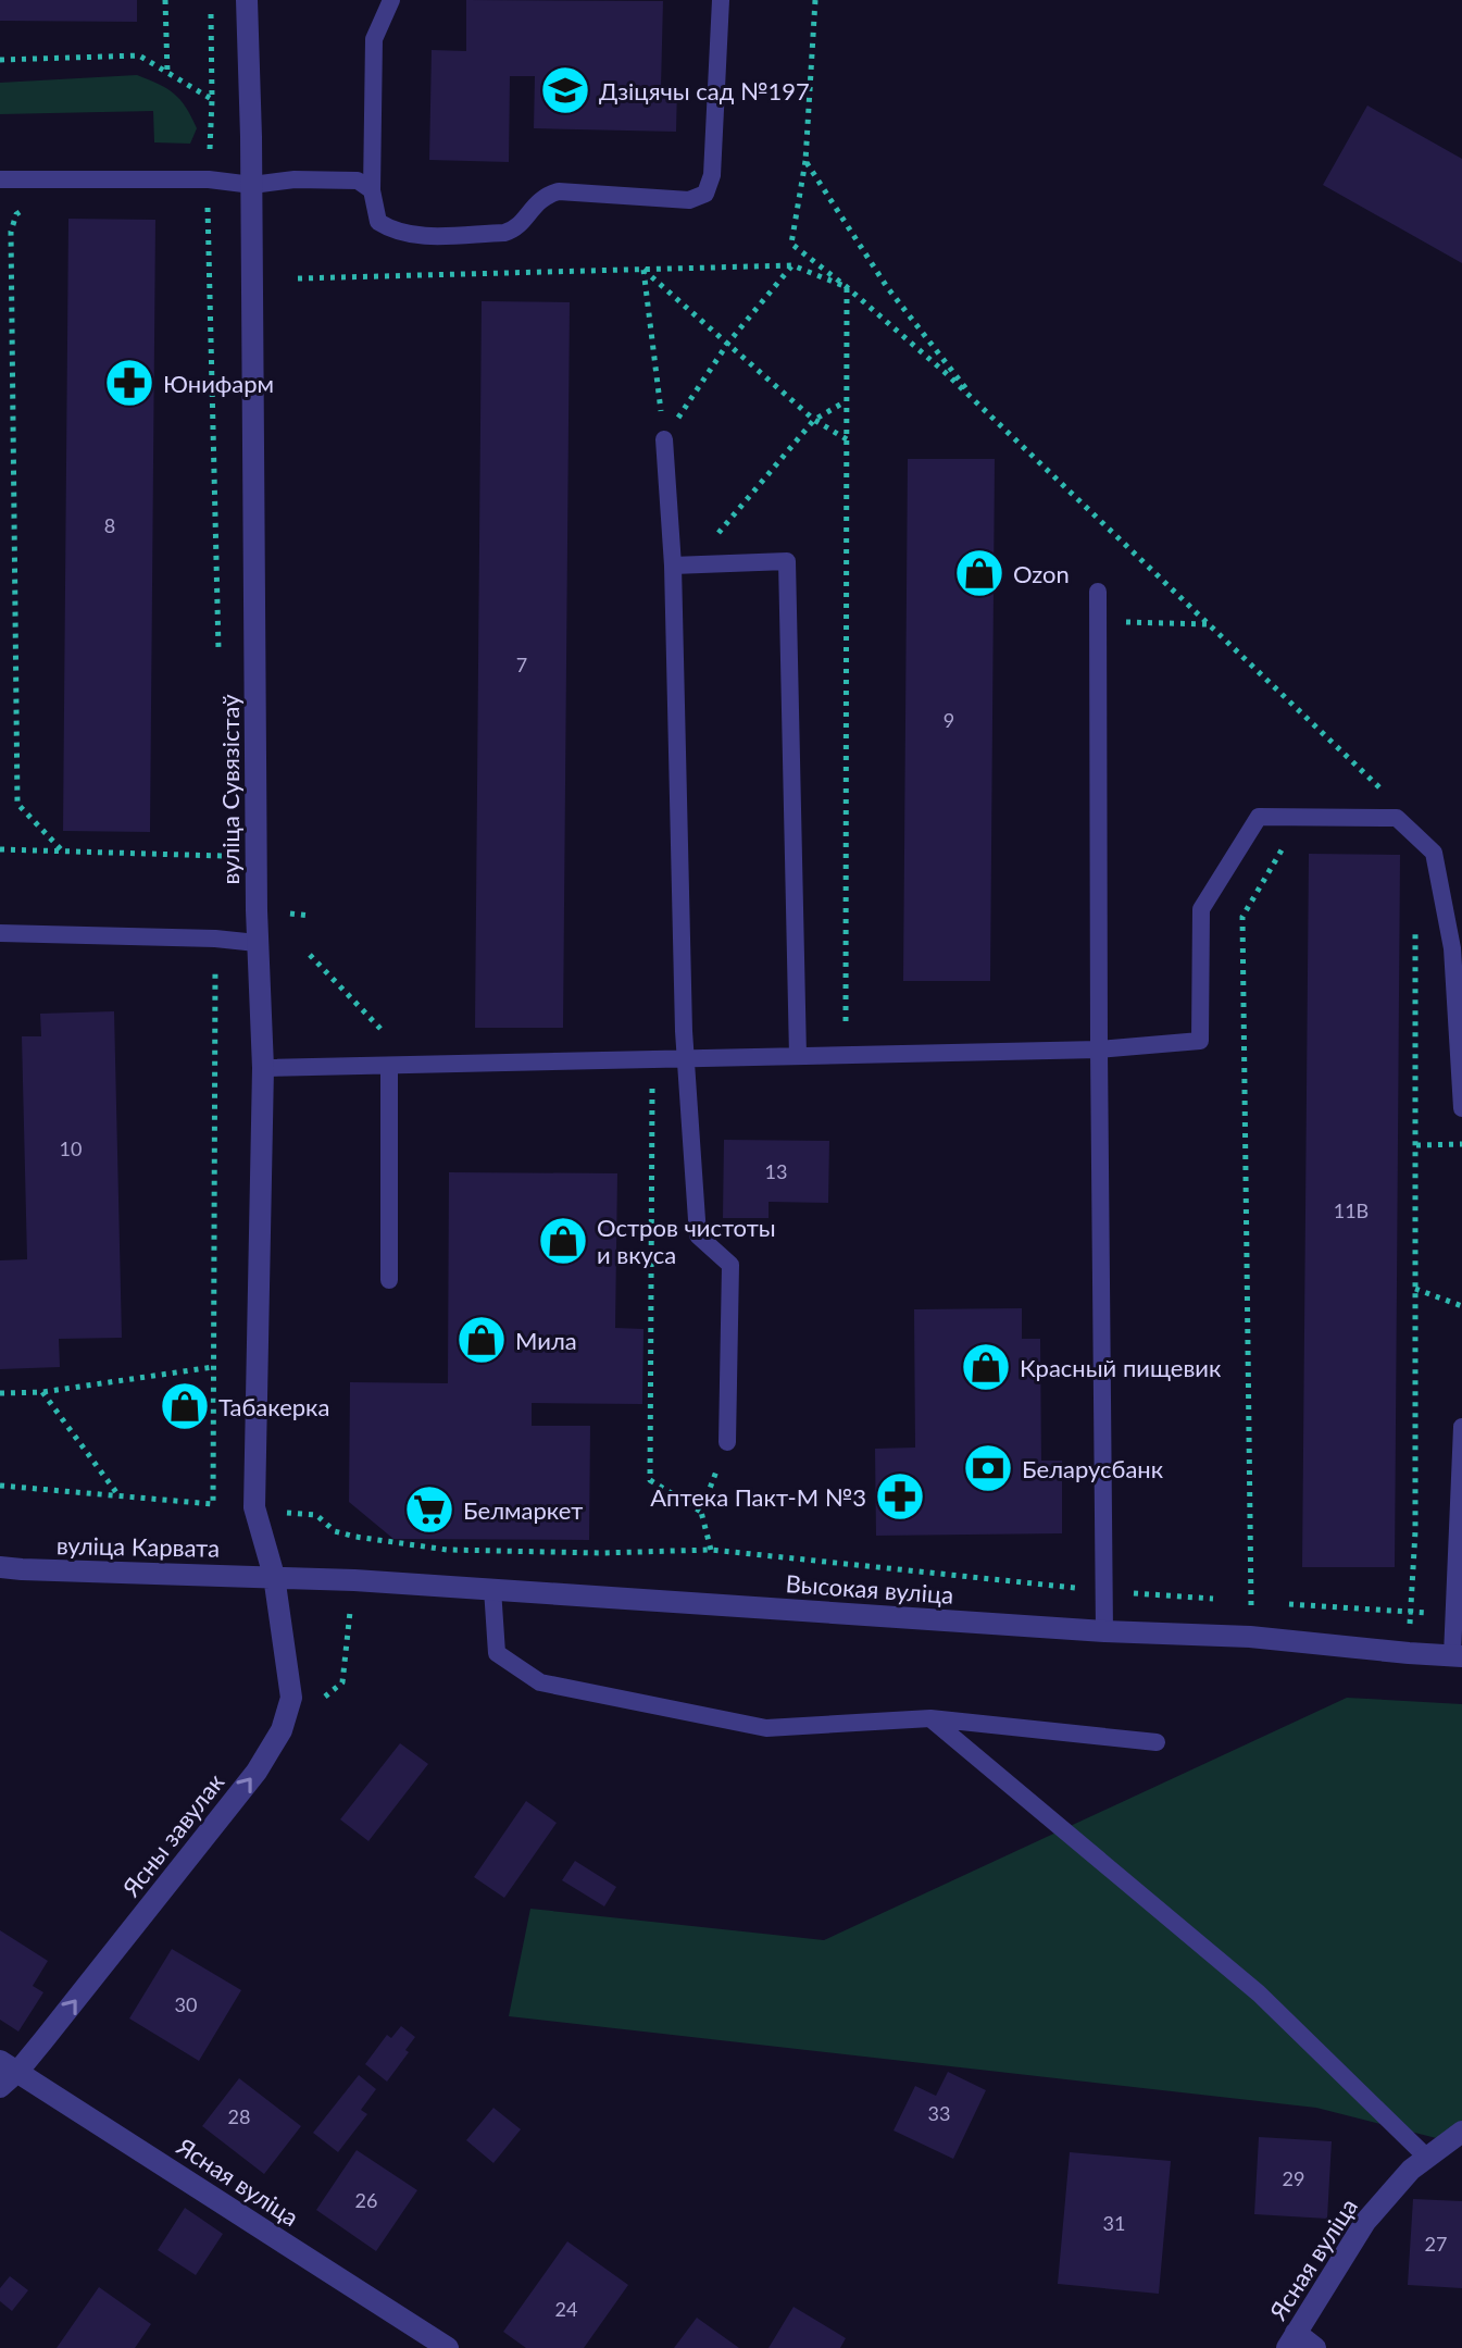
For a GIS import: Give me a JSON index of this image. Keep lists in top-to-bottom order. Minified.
{"streets":{"street":["вуліца Сувязістаў","вуліца Карвата","Высокая вуліца","Ясны завулак","Ясная вуліца"]},"crossings":[["вуліца Сувязістаў","вуліца Карвата"],["вуліца Сувязістаў","Высокая вуліца"],["вуліца Сувязістаў","Ясны завулак"],["вуліца Карвата","Высокая вуліца"],["вуліца Карвата","Ясны завулак"],["Высокая вуліца","Ясны завулак"],["Ясны завулак","Ясная вуліца"]],"one_way":["Ясны завулак"],"places":{"school or university":["Дзіцячы сад №197"],"pharmacy":["Юнифарм","Аптека Пакт-М №3"],"shop":["Ozon","Остров чистоты и вкуса","Мила","Красный пищевик","Табакерка"],"bank":["Беларусбанк"],"supermarket":["Белмаркет"]},"house_numbers":["8","7","9","10","13","11В","30","33","28","29","26","31","27","24"]}
